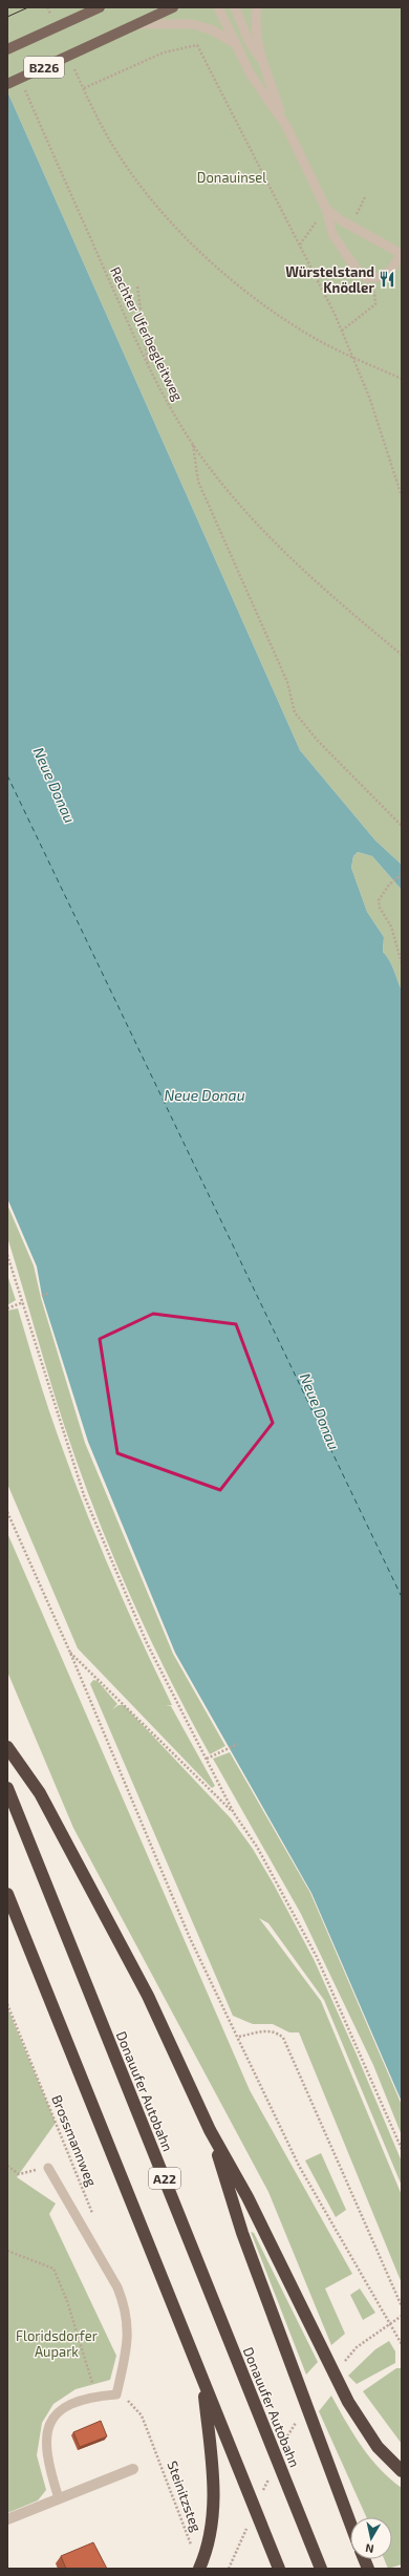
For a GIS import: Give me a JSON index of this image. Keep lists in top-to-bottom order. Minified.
{"streets":{"highway":["Donauufer Autobahn","A22"],"main road":["B226"],"path":["Rechter Uferbegleitweg","Brossmannweg","Steinitzsteg"]},"water":["Neue Donau"],"parks":["Donauinsel","Floridsdorfer Aupark"],"places":{"restaurant":["Würstelstand Knödler"]},"north":"bottom"}
